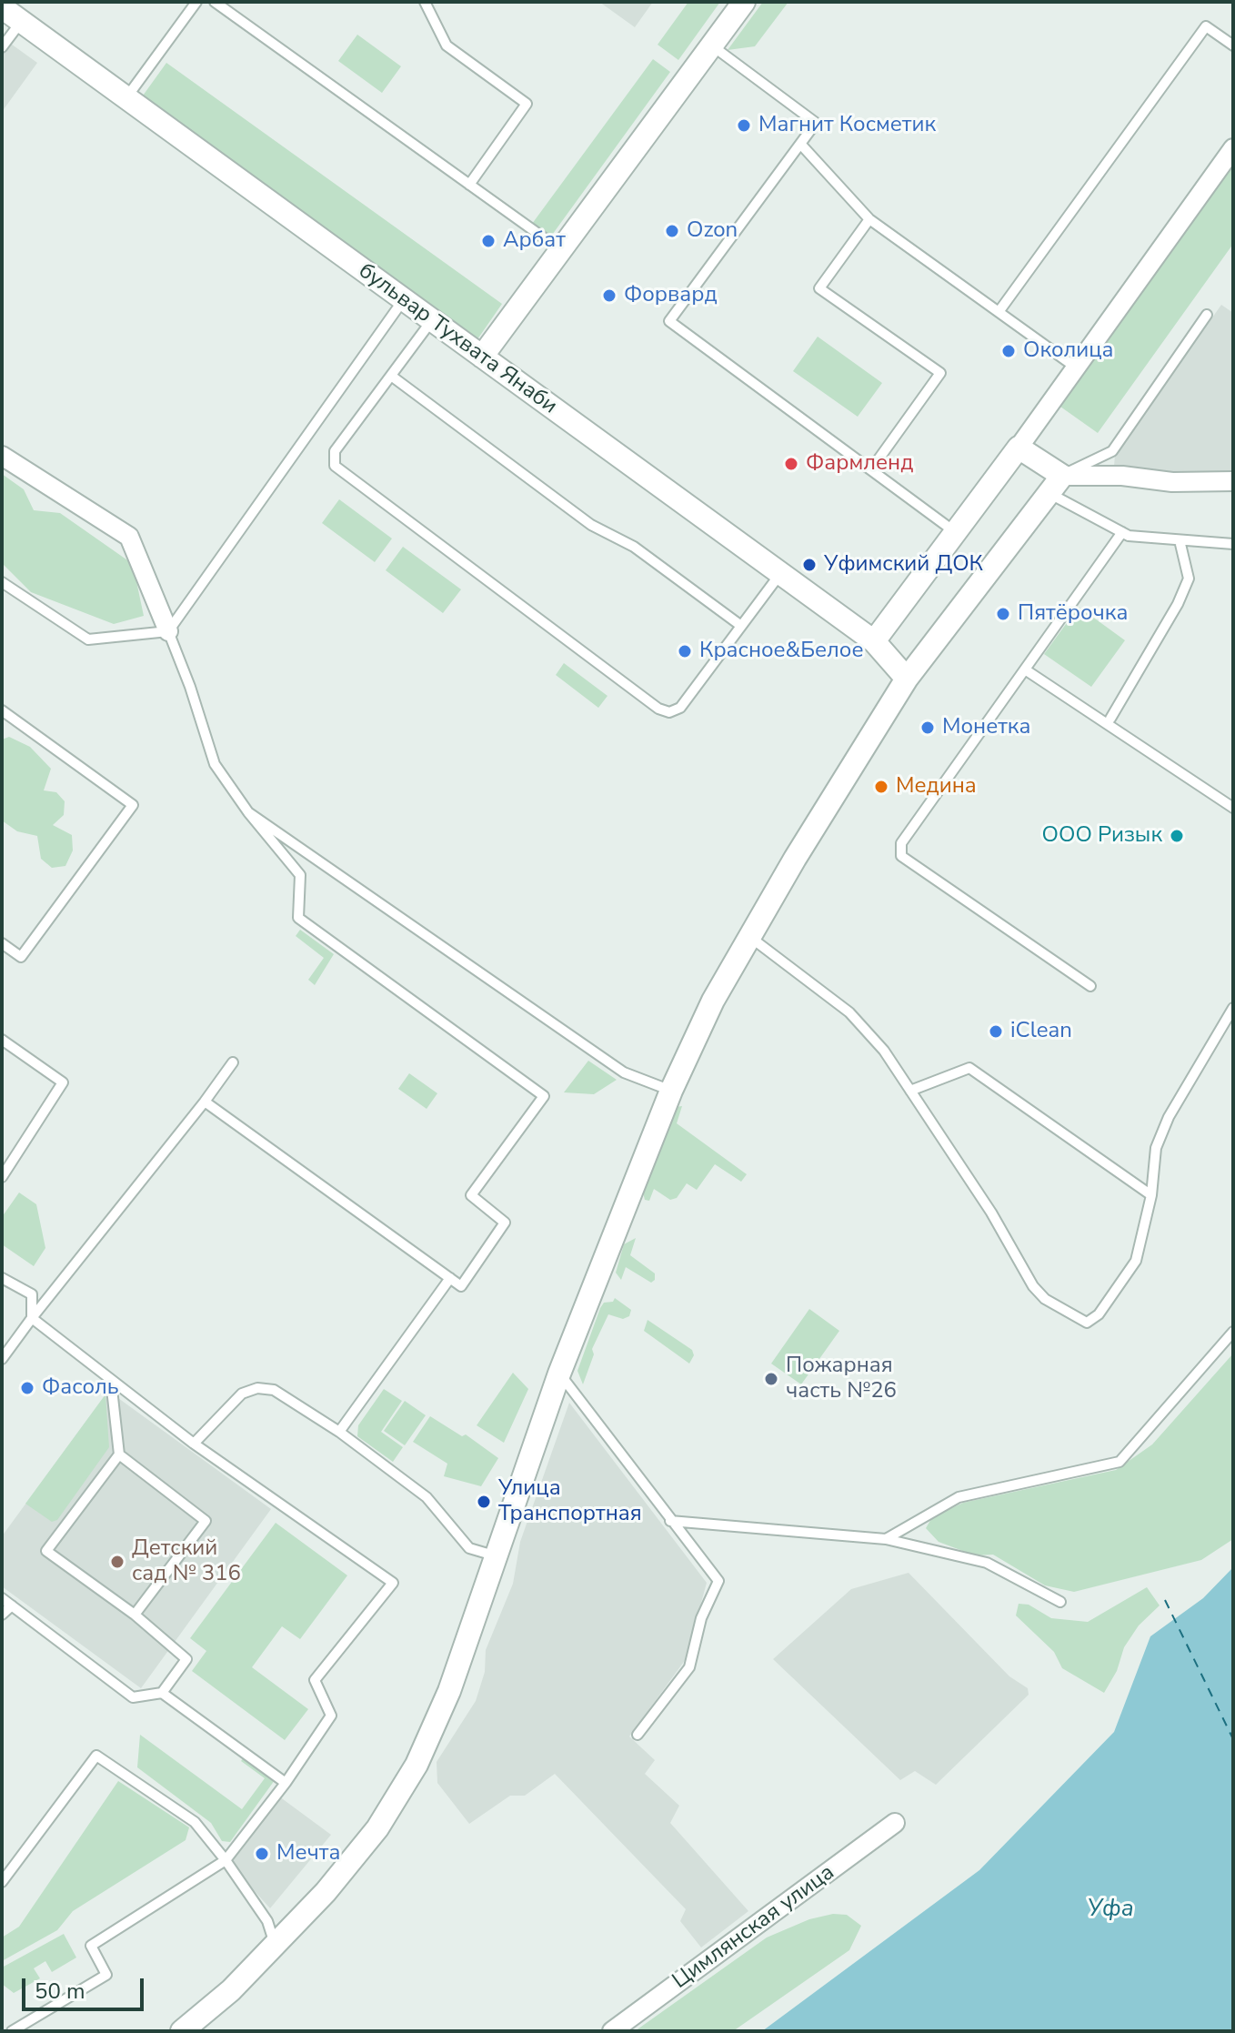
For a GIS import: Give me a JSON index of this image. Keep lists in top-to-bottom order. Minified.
{"streets":{"street":["бульвар Тухвата Янаби","Цимлянская улица"]},"water":["Уфа"],"places":["Магнит Косметик","Ozon","Арбат","Форвард","Околица","Фармленд","Уфимский ДОК","Пятёрочка","Красное&Белое","Монетка","Медина","ООО Ризык","iClean","Пожарная часть №26","Фасоль","Улица Транспортная","Детский сад № 316","Мечта"],"scale_bar":"50 m"}
